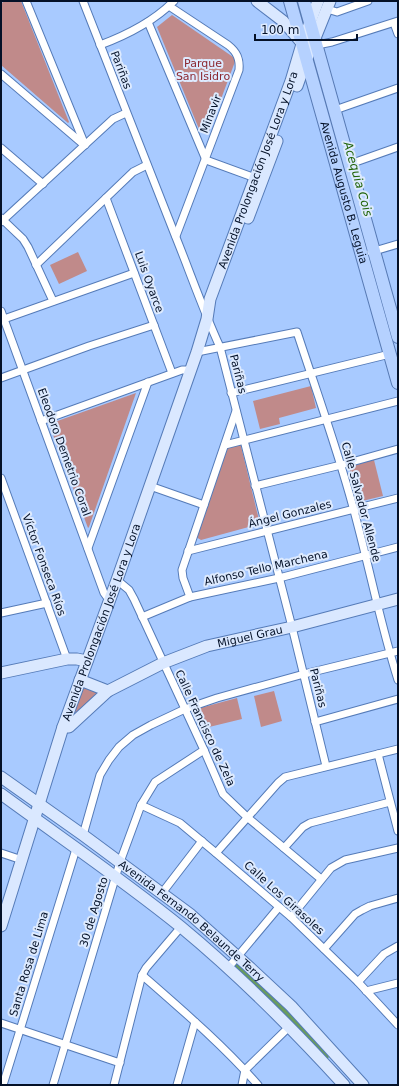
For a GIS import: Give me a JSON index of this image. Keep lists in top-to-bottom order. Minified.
{"streets":{"main road":["Avenida Augusto B. Leguia"],"street":["Pariñas","Minavir","Avenida Prolongación José Lora y Lora","Luis Oyarce","Eleodoro Demetrio Coral","Calle Salvador Allende","Ángel Gonzales","Víctor Fonseca Ríos","Alfonso Tello Marchena","Miguel Grau","Calle Francisco de Zela","Calle Los Girasoles","30 de Agosto","Avenida Fernando Belaunde Terry","Santa Rosa de Lima"]},"crossings":[["Pariñas","Minavir"],["Pariñas","Avenida Prolongación José Lora y Lora"],["Pariñas","Calle Salvador Allende"],["Pariñas","Ángel Gonzales"],["Pariñas","Alfonso Tello Marchena"],["Pariñas","Miguel Grau"],["Avenida Prolongación José Lora y Lora","Avenida Augusto B. Leguia"],["Avenida Prolongación José Lora y Lora","Eleodoro Demetrio Coral"],["Avenida Prolongación José Lora y Lora","Miguel Grau"],["Avenida Prolongación José Lora y Lora","Calle Francisco de Zela"],["Avenida Prolongación José Lora y Lora","Avenida Fernando Belaunde Terry"],["Calle Salvador Allende","Ángel Gonzales"],["Calle Salvador Allende","Alfonso Tello Marchena"],["Calle Salvador Allende","Miguel Grau"],["Alfonso Tello Marchena","Calle Francisco de Zela"],["Miguel Grau","Calle Francisco de Zela"],["Calle Francisco de Zela","30 de Agosto"],["Calle Los Girasoles","30 de Agosto"],["30 de Agosto","Avenida Fernando Belaunde Terry"],["Avenida Fernando Belaunde Terry","Santa Rosa de Lima"]],"water":["Acequia Cois"],"parks":["Parque San Isidro"],"scale_bar":"100 m"}
